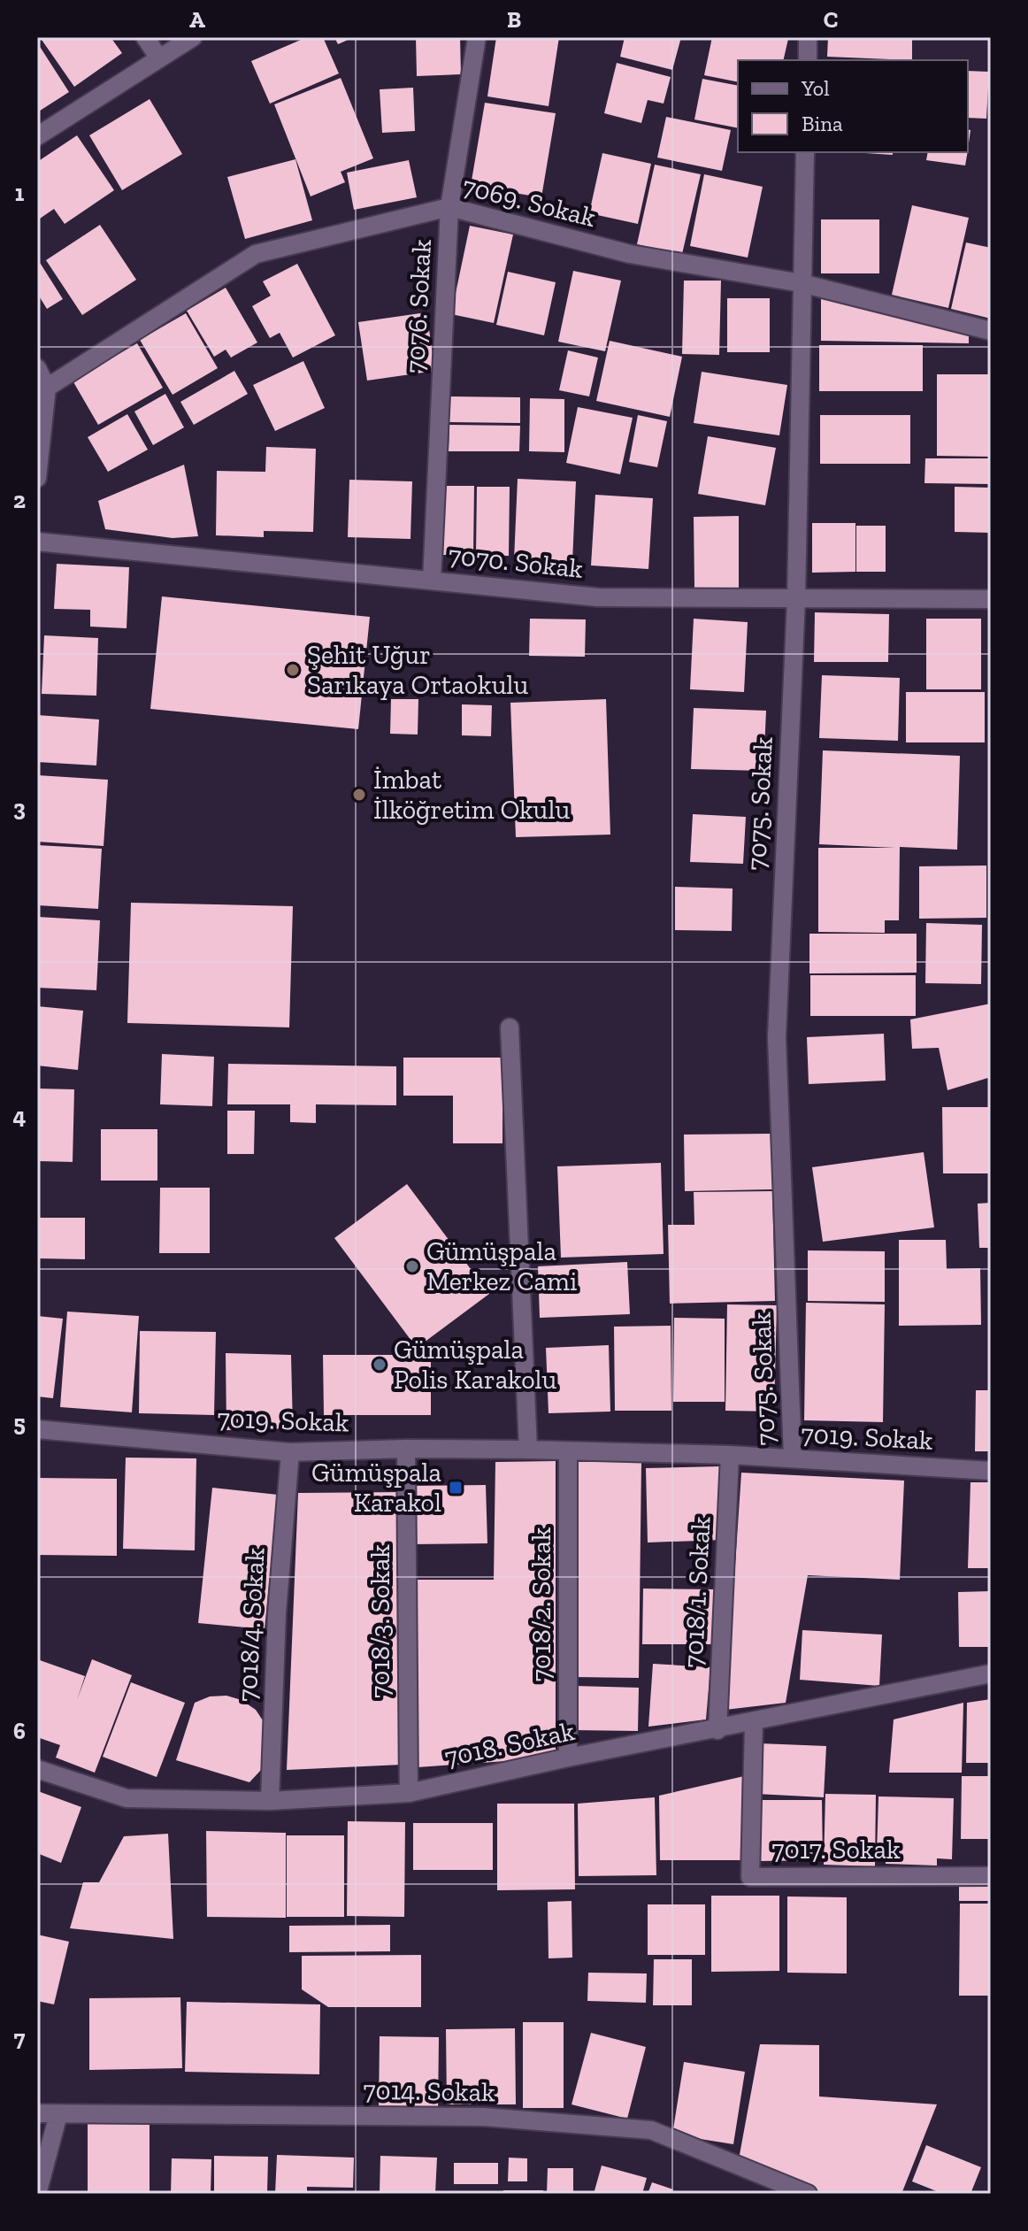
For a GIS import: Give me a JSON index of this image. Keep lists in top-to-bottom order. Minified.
{"streets":{"street":["7069. Sokak","7076. Sokak","7070. Sokak","7075. Sokak","7019. Sokak","7018/1. Sokak","7018/2. Sokak","7018/3. Sokak","7018/4. Sokak","7018. Sokak","7017. Sokak","7014. Sokak"]},"crossings":[["7069. Sokak","7076. Sokak"],["7069. Sokak","7075. Sokak"],["7076. Sokak","7070. Sokak"],["7070. Sokak","7075. Sokak"],["7075. Sokak","7019. Sokak"],["7019. Sokak","7018/1. Sokak"],["7019. Sokak","7018/2. Sokak"],["7019. Sokak","7018/3. Sokak"],["7019. Sokak","7018/4. Sokak"],["7018/1. Sokak","7018. Sokak"],["7018/2. Sokak","7018. Sokak"],["7018/3. Sokak","7018. Sokak"],["7018/4. Sokak","7018. Sokak"],["7018. Sokak","7017. Sokak"]],"places":{"other":["Şehit Uğur Sarıkaya Ortaokulu","İmbat İlköğretim Okulu","Gümüşpala Merkez Cami","Gümüşpala Polis Karakolu"],"transit":["Gümüşpala Karakol"]},"legend":["Yol","Bina"],"grid":{"columns":["A","B","C"],"rows":["1","2","3","4","5","6","7"]}}
